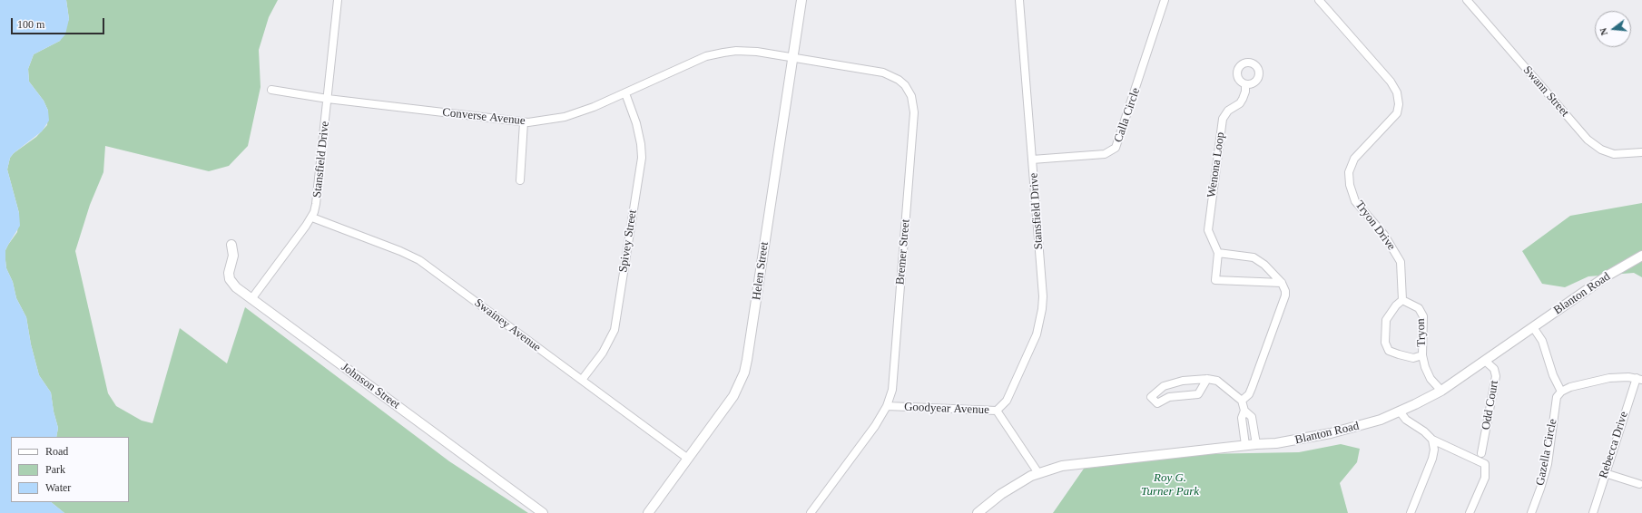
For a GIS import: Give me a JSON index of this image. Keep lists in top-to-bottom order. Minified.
{"streets":{"street":["Swann Street","Calla Circle","Converse Avenue","Stansfield Drive","Wenona Loop","Tryon Drive","Spivey Street","Bremer Street","Helen Street","Blanton Road","Swainey Avenue","Tryon","Johnson Street","Odd Court","Goodyear Avenue","Rebecca Drive","Gazella Circle"]},"crossings":[["Calla Circle","Stansfield Drive"],["Converse Avenue","Stansfield Drive"],["Converse Avenue","Spivey Street"],["Converse Avenue","Bremer Street"],["Converse Avenue","Helen Street"],["Stansfield Drive","Swainey Avenue"],["Stansfield Drive","Johnson Street"],["Stansfield Drive","Goodyear Avenue"],["Tryon Drive","Tryon"],["Spivey Street","Swainey Avenue"],["Bremer Street","Helen Street"],["Bremer Street","Goodyear Avenue"],["Helen Street","Swainey Avenue"],["Blanton Road","Odd Court"],["Blanton Road","Goodyear Avenue"]],"parks":["Roy G. Turner Park"],"legend":["Road","Park","Water"],"scale_bar":"100 m","north":"left"}
